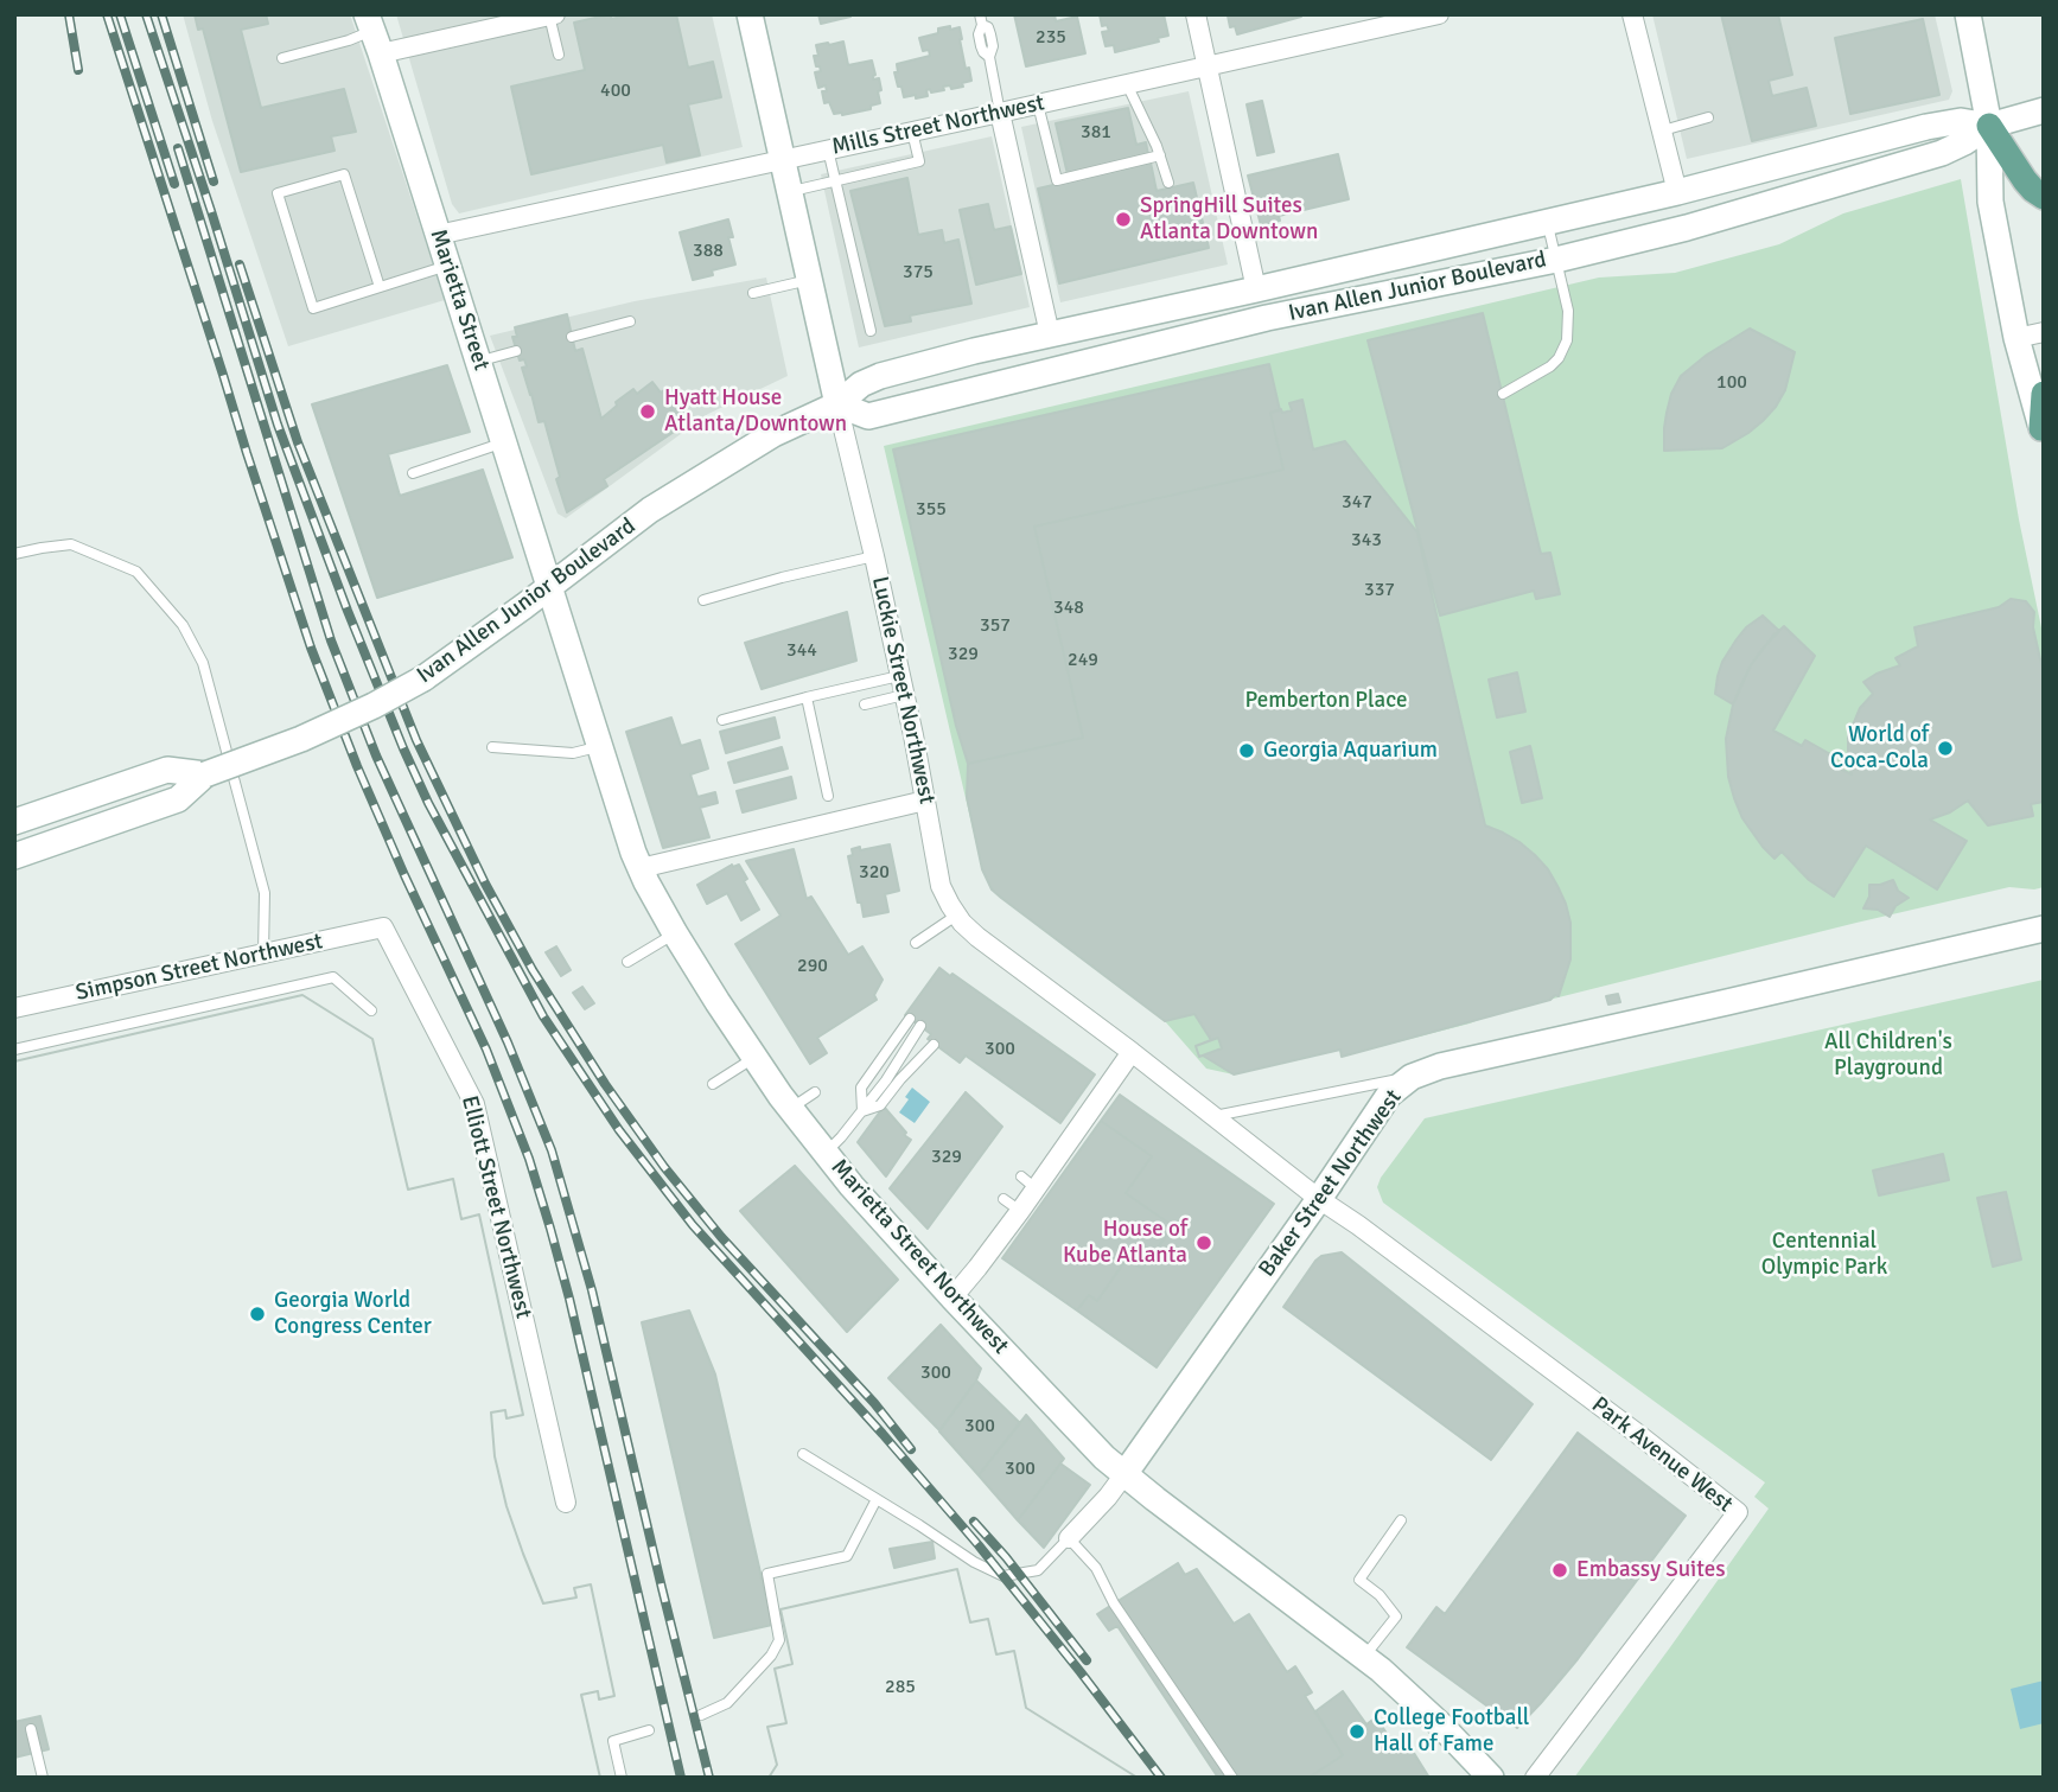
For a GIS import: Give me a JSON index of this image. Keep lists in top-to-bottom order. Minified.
{"streets":{"main road":["Ivan Allen Junior Boulevard","Marietta Street","Luckie Street Northwest","Baker Street Northwest","Marietta Street Northwest"],"street":["Mills Street Northwest","Simpson Street Northwest","Elliott Street Northwest","Park Avenue West"]},"crossings":[["Mills Street Northwest","Marietta Street"],["Mills Street Northwest","Luckie Street Northwest"],["Ivan Allen Junior Boulevard","Marietta Street"],["Ivan Allen Junior Boulevard","Luckie Street Northwest"],["Ivan Allen Junior Boulevard","Marietta Street Northwest"],["Marietta Street","Marietta Street Northwest"],["Luckie Street Northwest","Baker Street Northwest"],["Luckie Street Northwest","Park Avenue West"],["Simpson Street Northwest","Elliott Street Northwest"],["Baker Street Northwest","Marietta Street Northwest"],["Baker Street Northwest","Park Avenue West"]],"parks":["Pemberton Place","All Children's Playground","Centennial Olympic Park"],"places":["SpringHill Suites Atlanta Downtown","Hyatt House Atlanta/Downtown","World of Coca-Cola","Georgia Aquarium","House of Kube Atlanta","Georgia World Congress Center","Embassy Suites","College Football Hall of Fame"],"house_numbers":["235","400","381","388","375","100","347","355","343","337","348","357","344","329","249","320","290","300","329","300","300","300","285"]}
